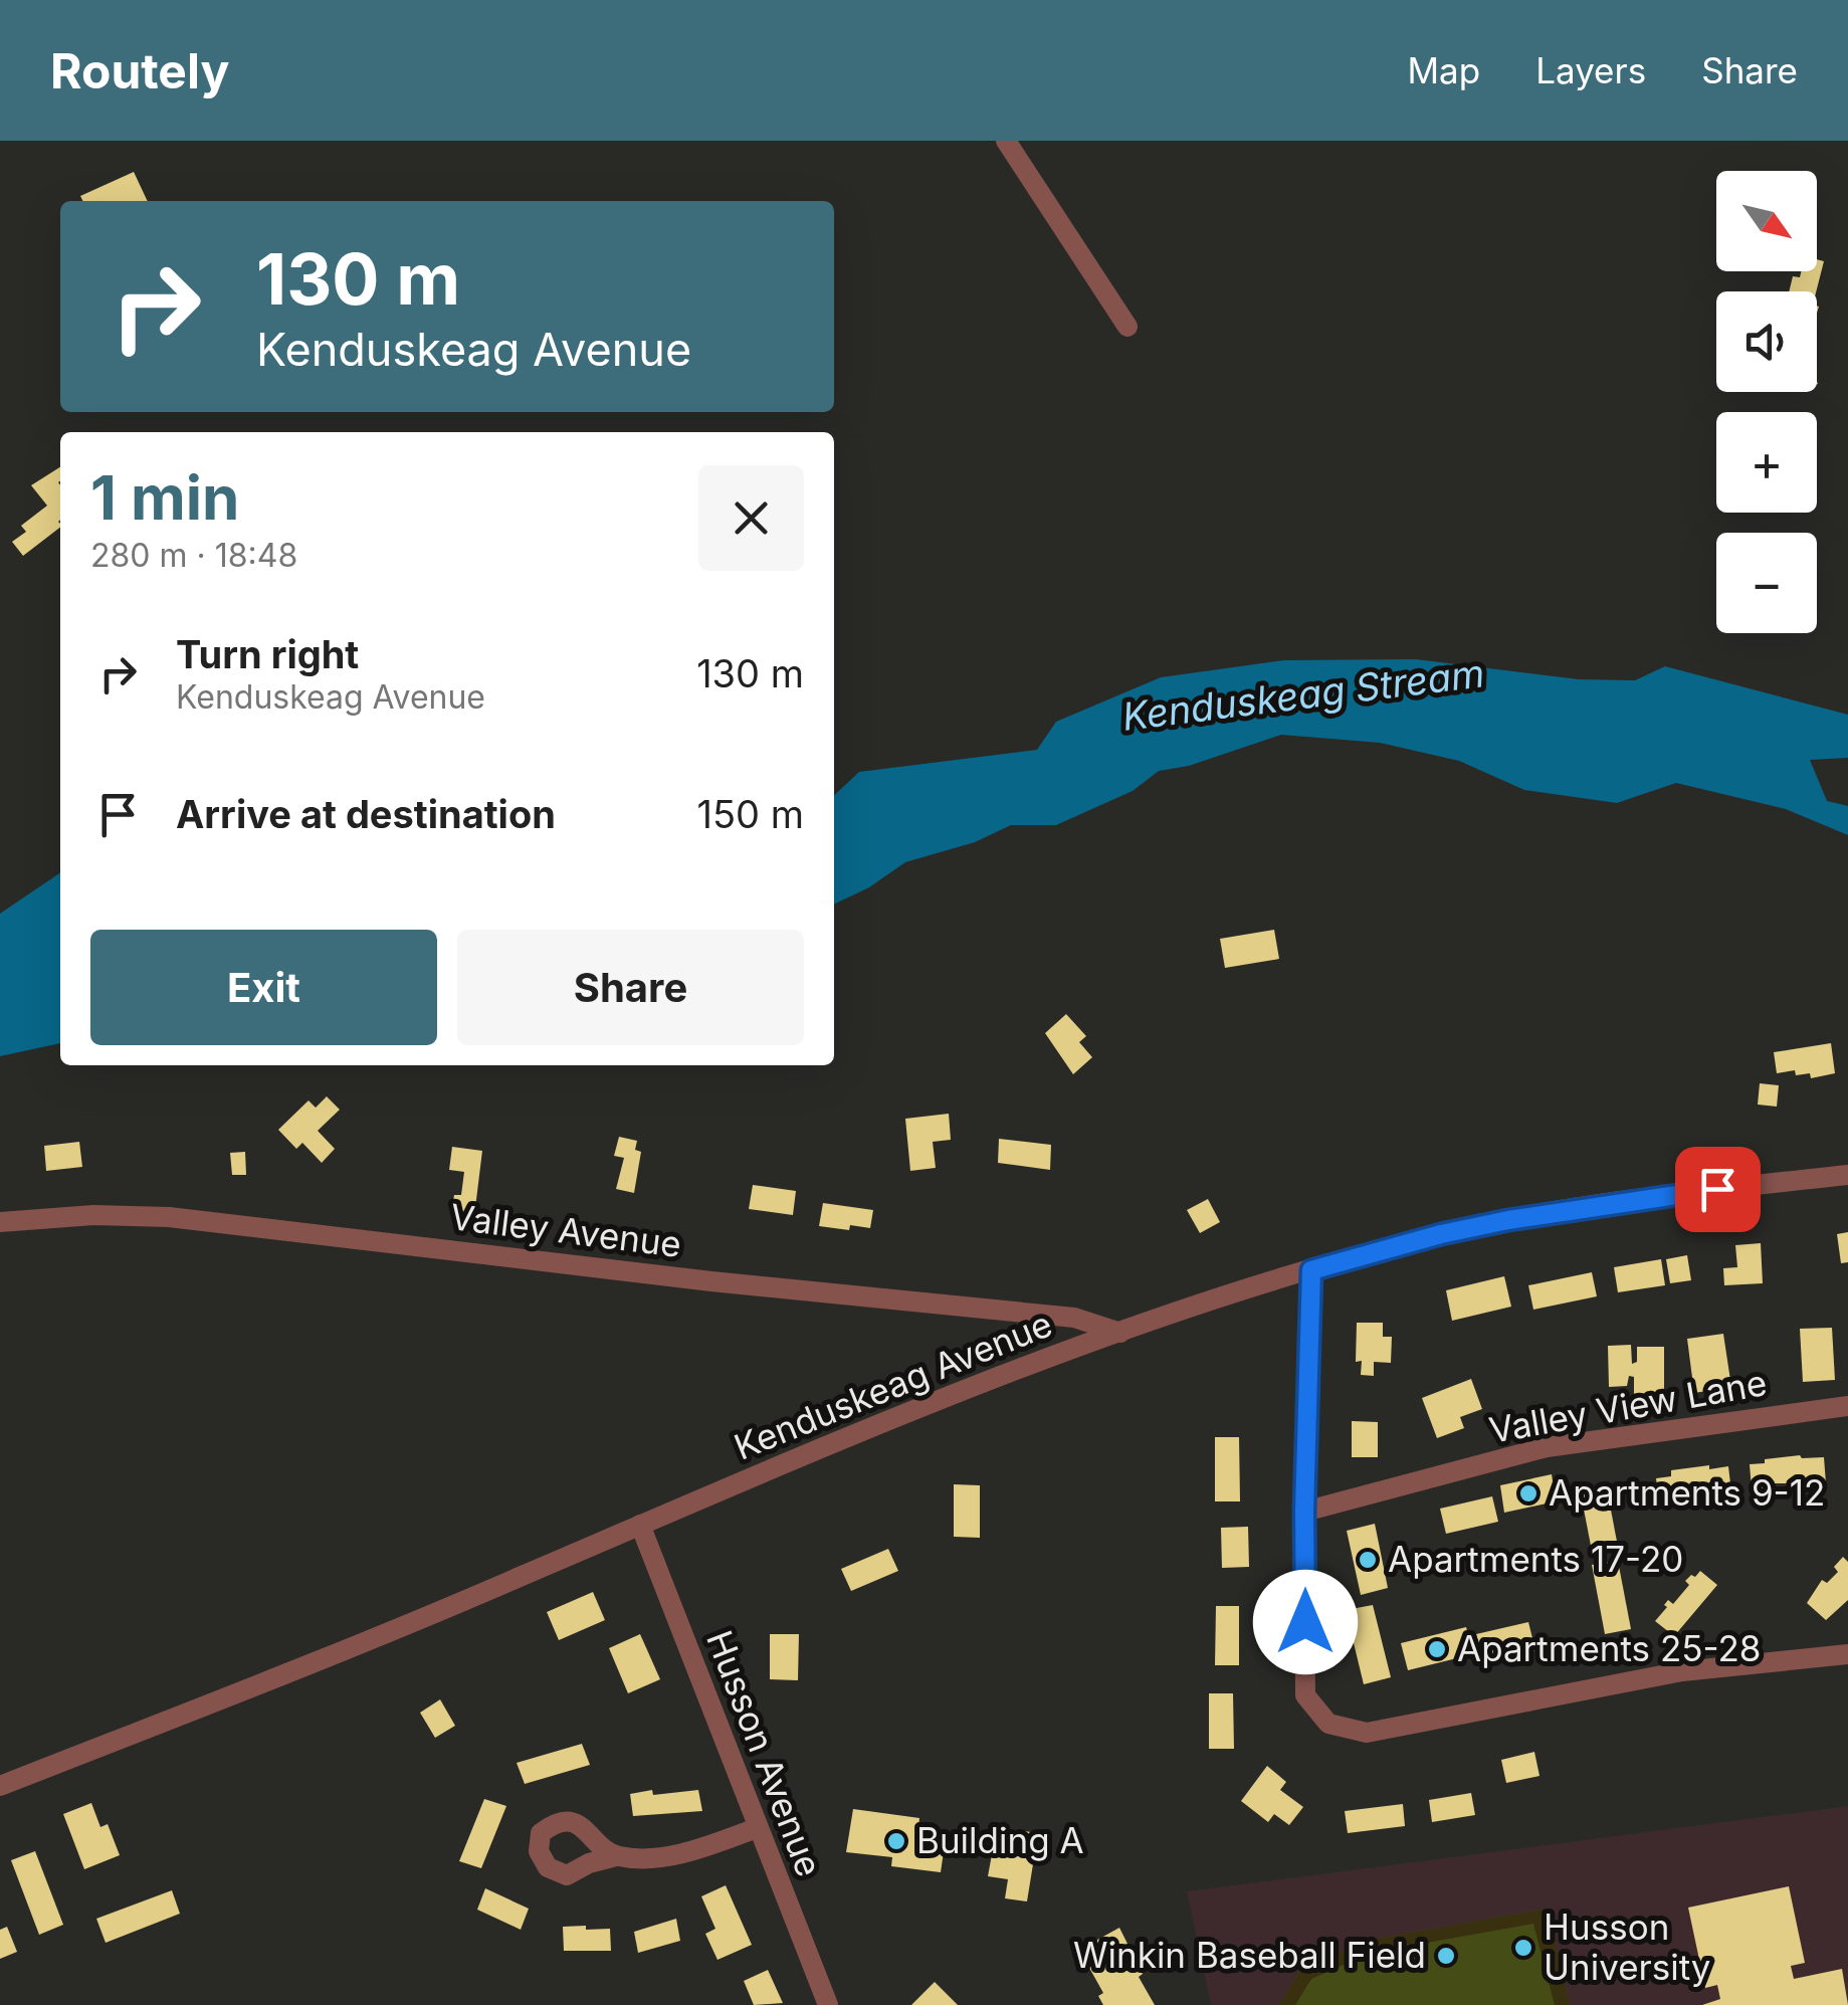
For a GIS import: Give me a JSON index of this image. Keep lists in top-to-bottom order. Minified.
{"streets":{"street":["Valley Avenue","Kenduskeag Avenue","Valley View Lane","Husson Avenue"]},"crossings":[["Valley Avenue","Kenduskeag Avenue"],["Kenduskeag Avenue","Husson Avenue"]],"water":["Kenduskeag Stream"],"places":["Apartments 9-12","Apartments 17-20","Apartments 25-28","Building A","Husson University","Winkin Baseball Field"],"north":"bottom right","page":{"header":"Routely","nav":["Map","Layers","Share"],"map_buttons":["+","−"],"turn":["130 m","Kenduskeag Avenue"],"heading":["1 min","280 m · 18:48"],"list":[{"name":"Turn right","note":"Kenduskeag Avenue","value":"130 m"},{"name":"Arrive at destination","value":"150 m"}],"buttons":["Exit","Share"]}}
